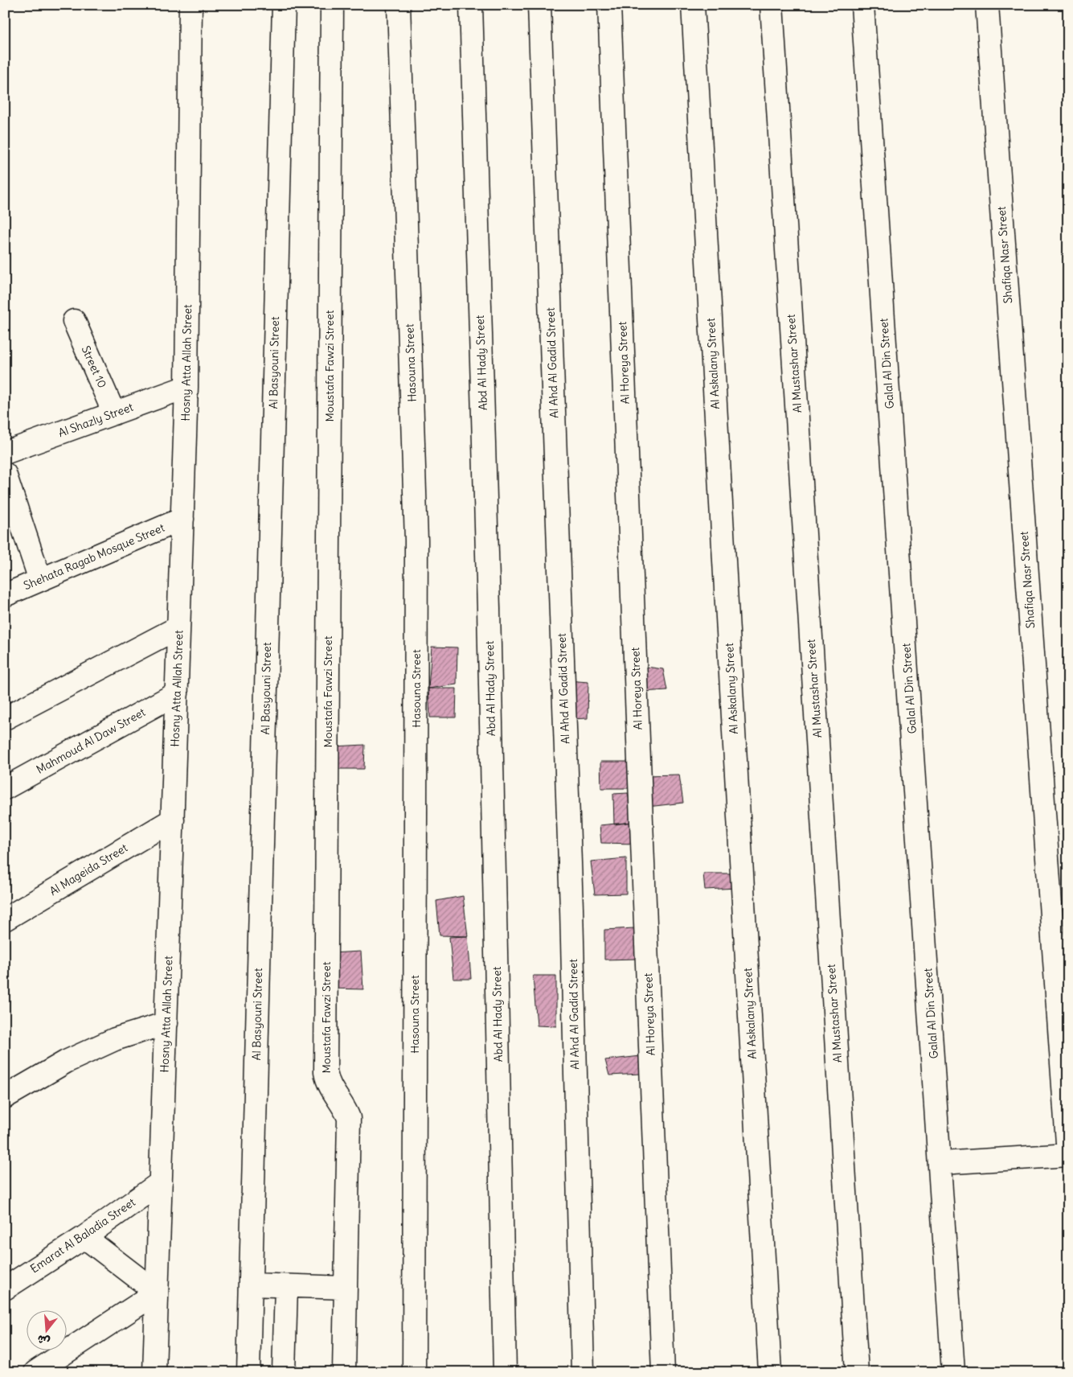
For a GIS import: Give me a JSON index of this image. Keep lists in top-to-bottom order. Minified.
{"streets":{"street":["Shafiqa Nasr Street","Hosny Atta Allah Street","Al Basyouni Street","Hasouna Street","Abd Al Hady Street","Al Ahd Al Gadid Street","Al Horeya Street","Al Askalany Street","Al Mustashar Street","Galal Al Din Street","Moustafa Fawzi Street","Street 10","Al Shazly Street","Shehata Ragab Mosque Street","Mahmoud Al Daw Street","Al Mageida Street","Emarat Al Baladia Street"]},"crossings":[["Hosny Atta Allah Street","Al Shazly Street"],["Hosny Atta Allah Street","Shehata Ragab Mosque Street"],["Hosny Atta Allah Street","Mahmoud Al Daw Street"],["Hosny Atta Allah Street","Al Mageida Street"],["Hosny Atta Allah Street","Emarat Al Baladia Street"],["Street 10","Al Shazly Street"]],"north":"bottom"}
